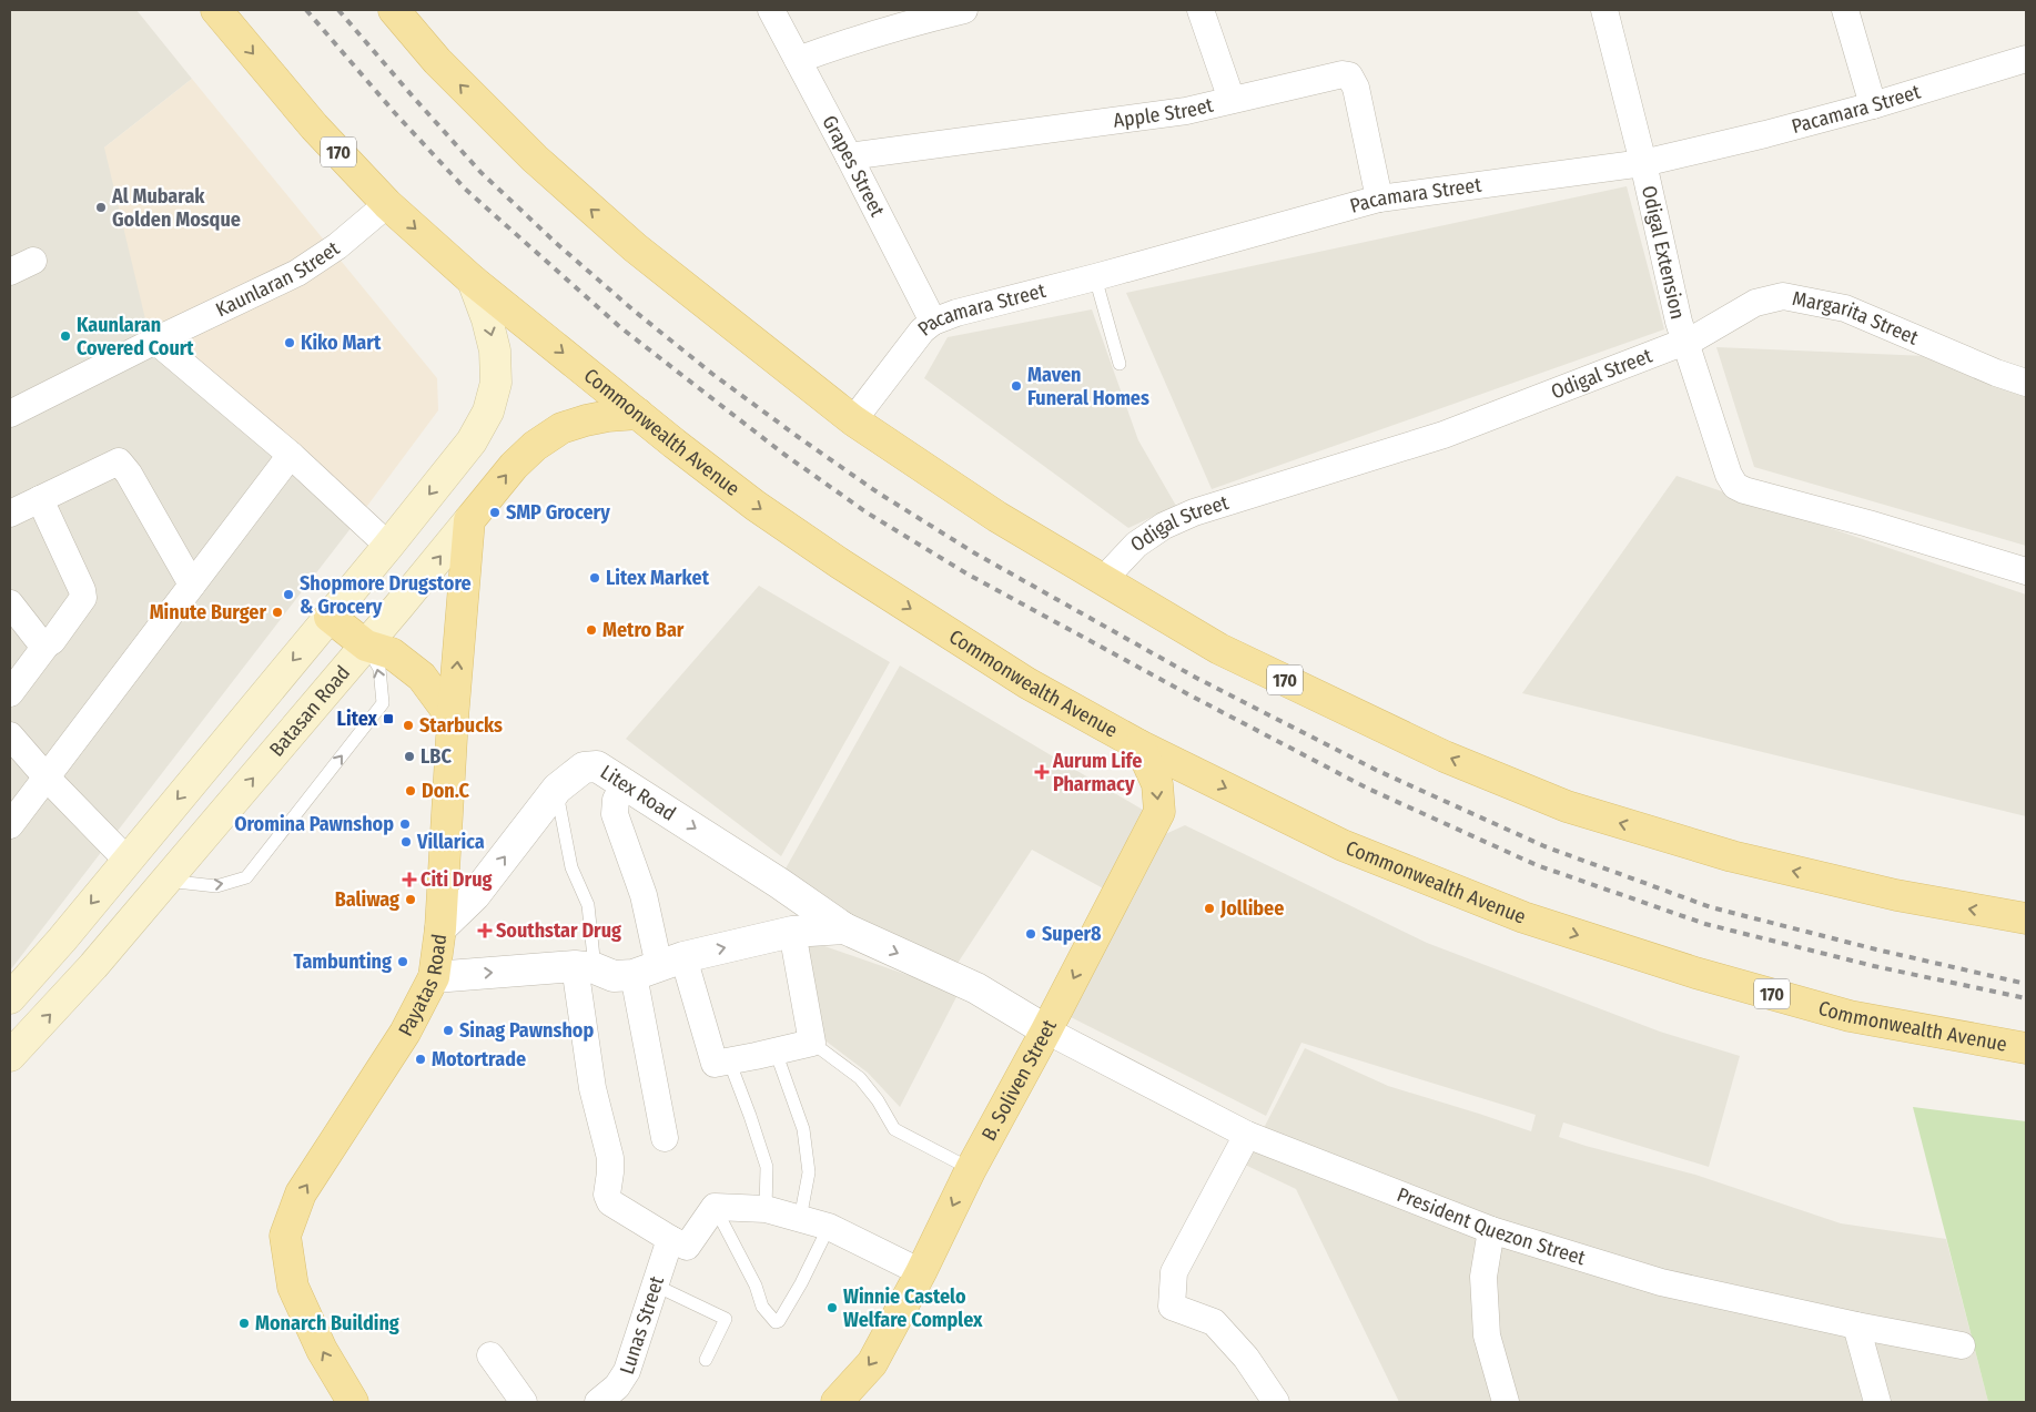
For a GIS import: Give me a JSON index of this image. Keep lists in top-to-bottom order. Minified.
{"streets":{"main road":["170","Commonwealth Avenue","Batasan Road","Payatas Road","B. Soliven Street"],"street":["Pacamara Street","Apple Street","Grapes Street","Odigal Extension","Kaunlaran Street","Margarita Street","Odigal Street","Litex Road","President Quezon Street","Lunas Street"]},"crossings":[["Pacamara Street","Apple Street"],["Pacamara Street","170"],["Pacamara Street","Grapes Street"],["Pacamara Street","Odigal Extension"],["Apple Street","Grapes Street"],["170","Odigal Street"],["Odigal Extension","Margarita Street"],["Odigal Extension","Odigal Street"],["Kaunlaran Street","Commonwealth Avenue"],["Margarita Street","Odigal Street"],["Commonwealth Avenue","Batasan Road"],["Commonwealth Avenue","B. Soliven Street"],["Batasan Road","Payatas Road"],["Litex Road","Payatas Road"],["Litex Road","B. Soliven Street"],["Litex Road","President Quezon Street"],["B. Soliven Street","President Quezon Street"]],"one_way":["Payatas Road","B. Soliven Street"],"places":{"other":["Al Mubarak Golden Mosque","Kaunlaran Covered Court","Kiko Mart","Maven Funeral Homes","SMP Grocery","Litex Market","Shopmore Drugstore & Grocery","Minute Burger","Metro Bar","Starbucks","LBC","Don.C","Oromina Pawnshop","Villarica","Baliwag","Jollibee","Super8","Tambunting","Sinag Pawnshop","Motortrade","Winnie Castelo Welfare Complex","Monarch Building"],"transit":["Litex"],"health":["Aurum Life Pharmacy","Citi Drug","Southstar Drug"]}}
